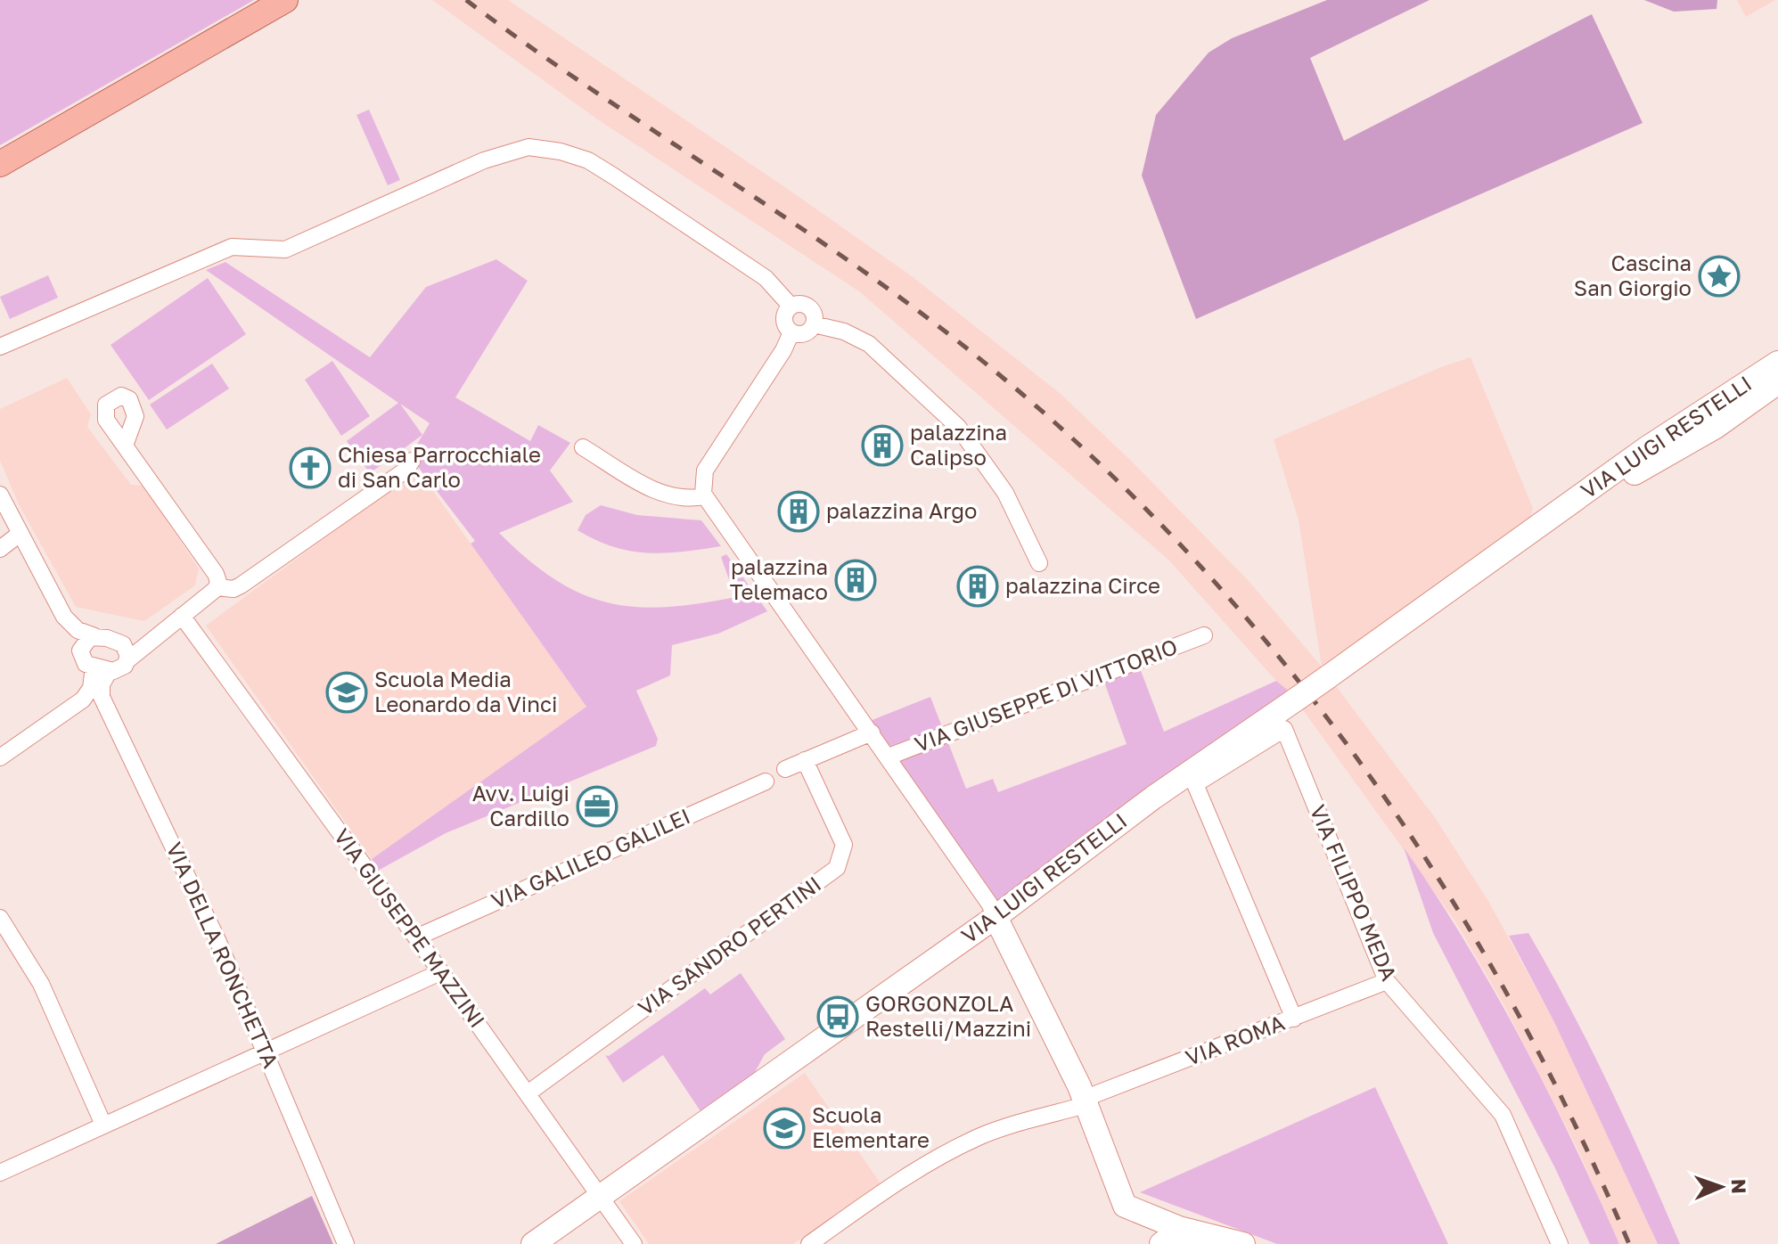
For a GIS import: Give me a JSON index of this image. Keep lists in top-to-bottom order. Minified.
{"streets":{"street":["VIA LUIGI RESTELLI","VIA GIUSEPPE DI VITTORIO","VIA GALILEO GALILEI","VIA FILIPPO MEDA","VIA GIUSEPPE MAZZINI","VIA SANDRO PERTINI","VIA DELLA RONCHETTA","VIA ROMA"]},"crossings":[["VIA LUIGI RESTELLI","VIA GIUSEPPE DI VITTORIO"],["VIA LUIGI RESTELLI","VIA GIUSEPPE MAZZINI"],["VIA GIUSEPPE DI VITTORIO","VIA ROMA"],["VIA GALILEO GALILEI","VIA GIUSEPPE MAZZINI"],["VIA FILIPPO MEDA","VIA ROMA"],["VIA GIUSEPPE MAZZINI","VIA SANDRO PERTINI"]],"places":{"place":["Cascina San Giorgio"],"building":["palazzina Calipso","palazzina Argo","palazzina Telemaco","palazzina Circe"],"church":["Chiesa Parrocchiale di San Carlo"],"school or university":["Scuola Media Leonardo da Vinci","Scuola Elementare"],"office":["Avv. Luigi Cardillo"],"bus stop":["GORGONZOLA Restelli/Mazzini"]},"north":"right"}
